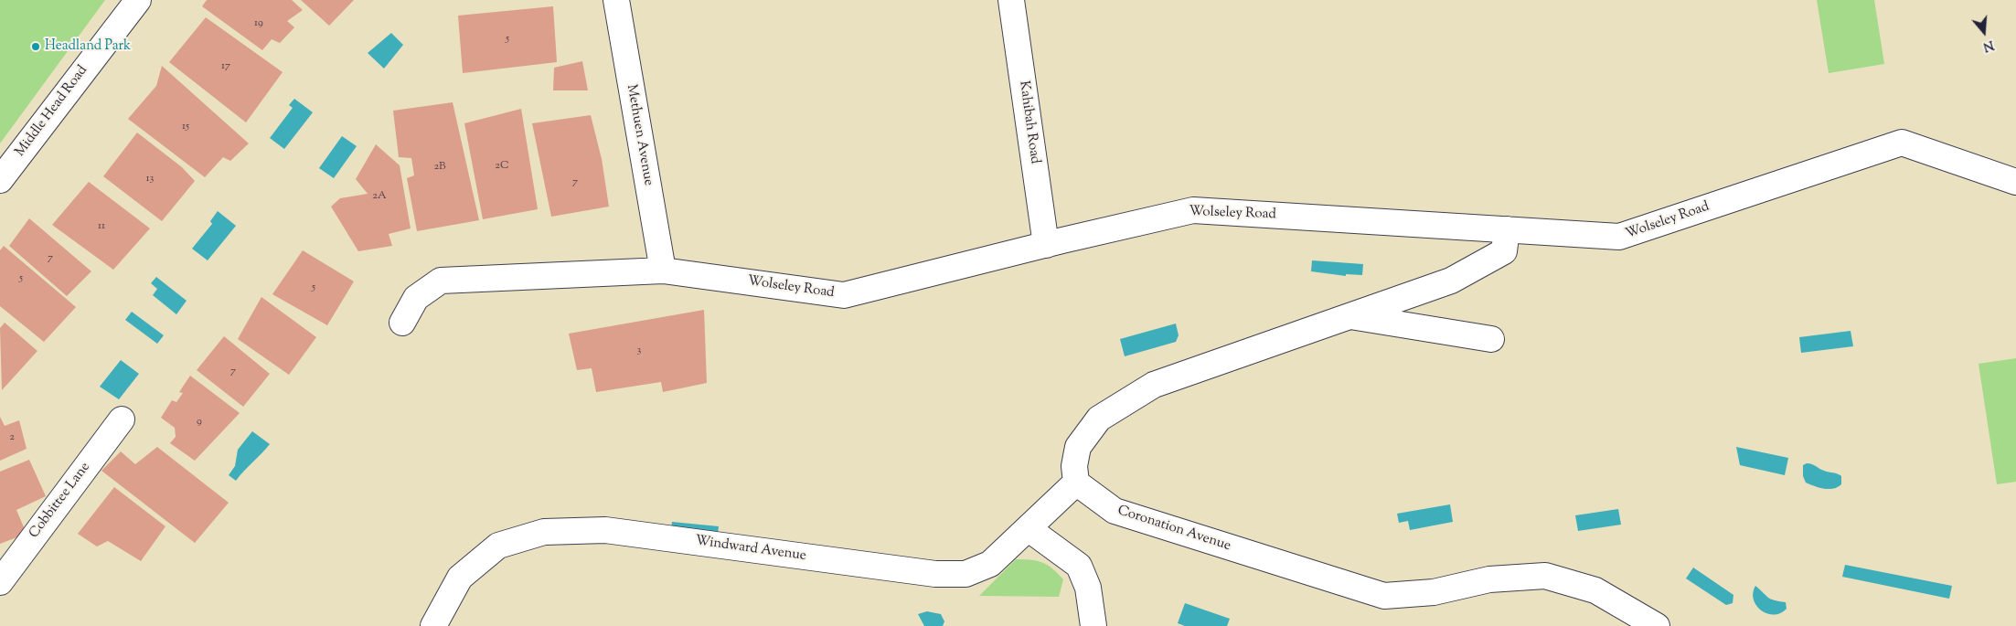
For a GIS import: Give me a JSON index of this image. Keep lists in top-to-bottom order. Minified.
{"streets":{"street":["Middle Head Road","Kahibah Road","Methuen Avenue","Wolseley Road","Cobbittee Lane","Coronation Avenue","Windward Avenue"]},"crossings":[["Kahibah Road","Wolseley Road"],["Methuen Avenue","Wolseley Road"],["Coronation Avenue","Windward Avenue"]],"places":["Headland Park"],"house_numbers":["19","5","17","15","2C","2B","13","7","2A","11","7","5","5","3","7","9","2"],"north":"bottom"}
